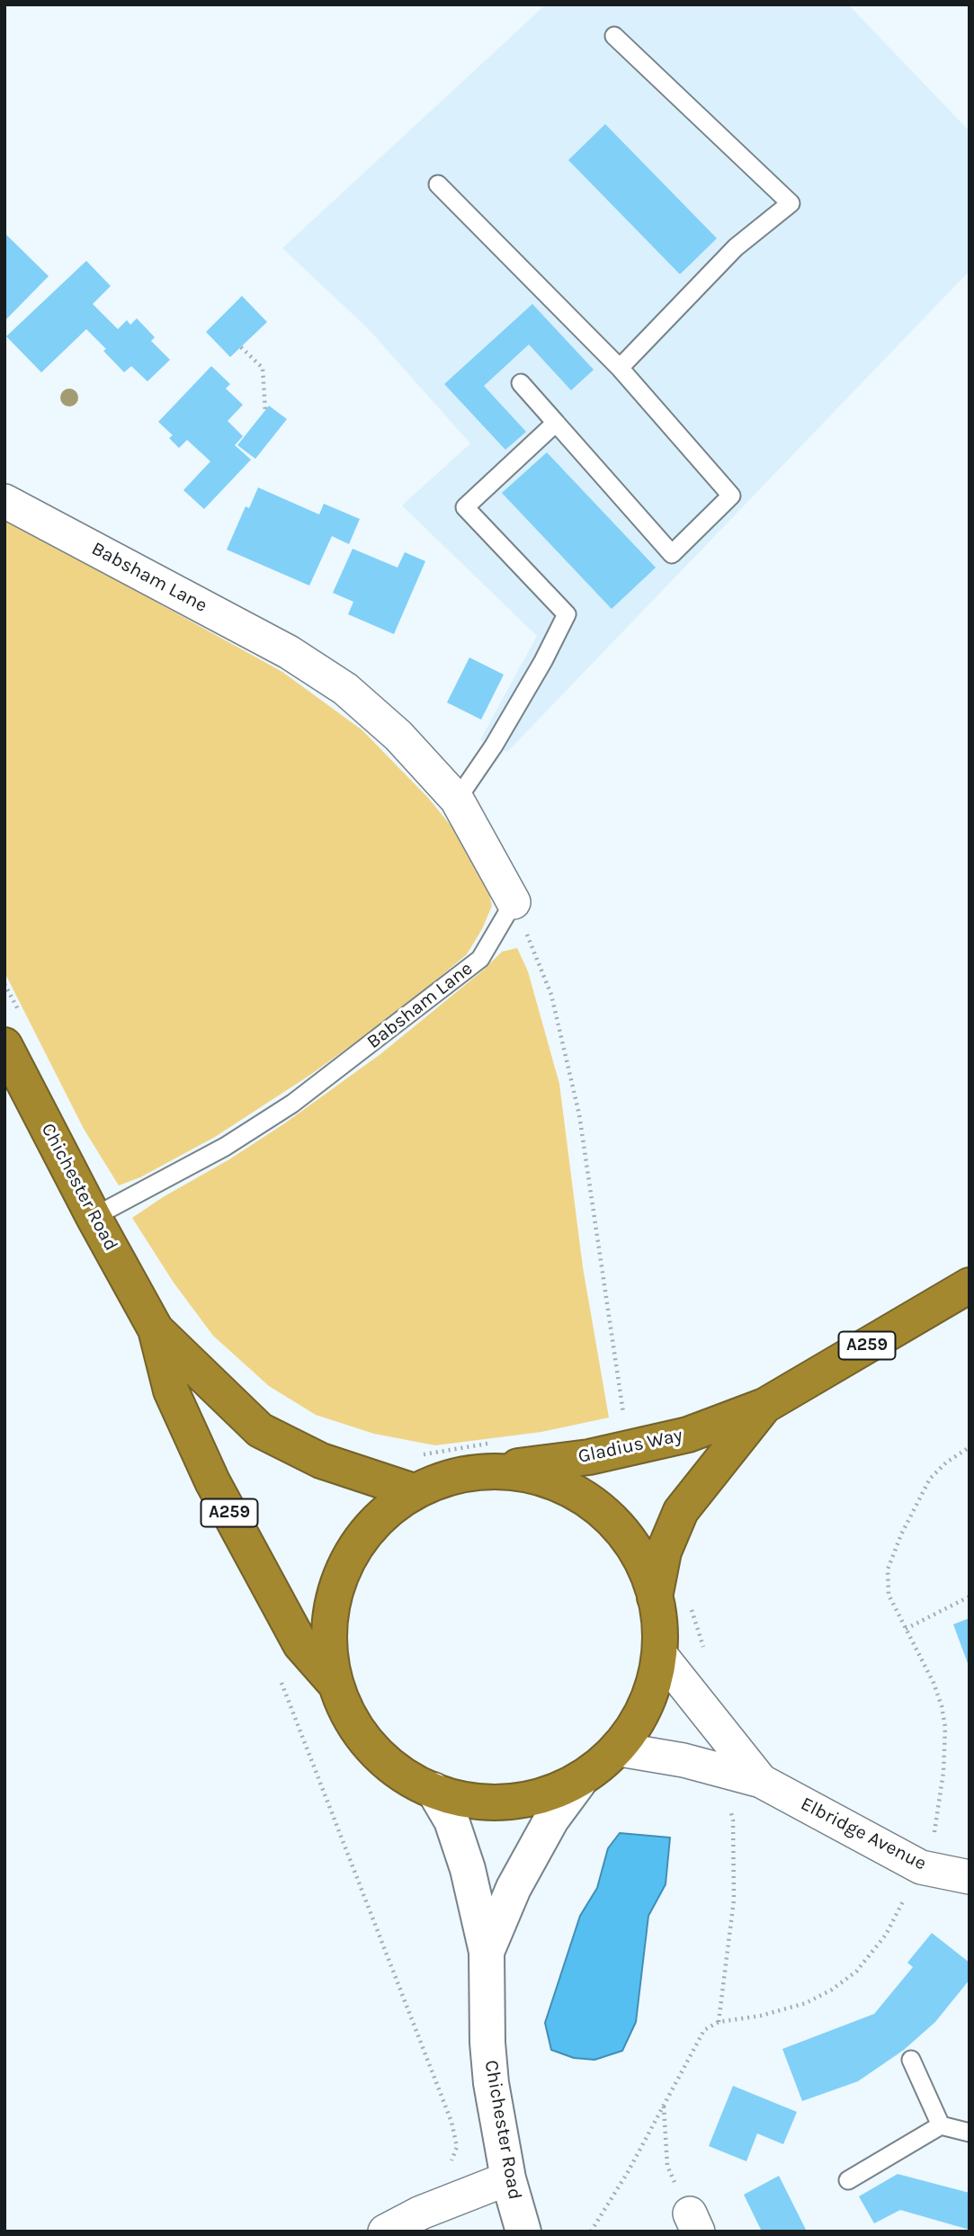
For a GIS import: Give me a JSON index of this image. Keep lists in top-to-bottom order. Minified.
{"streets":{"highway":["Chichester Road","A259","Gladius Way"],"street":["Babsham Lane","Elbridge Avenue"]},"crossings":[["Babsham Lane","Chichester Road"],["Chichester Road","Gladius Way"]]}
